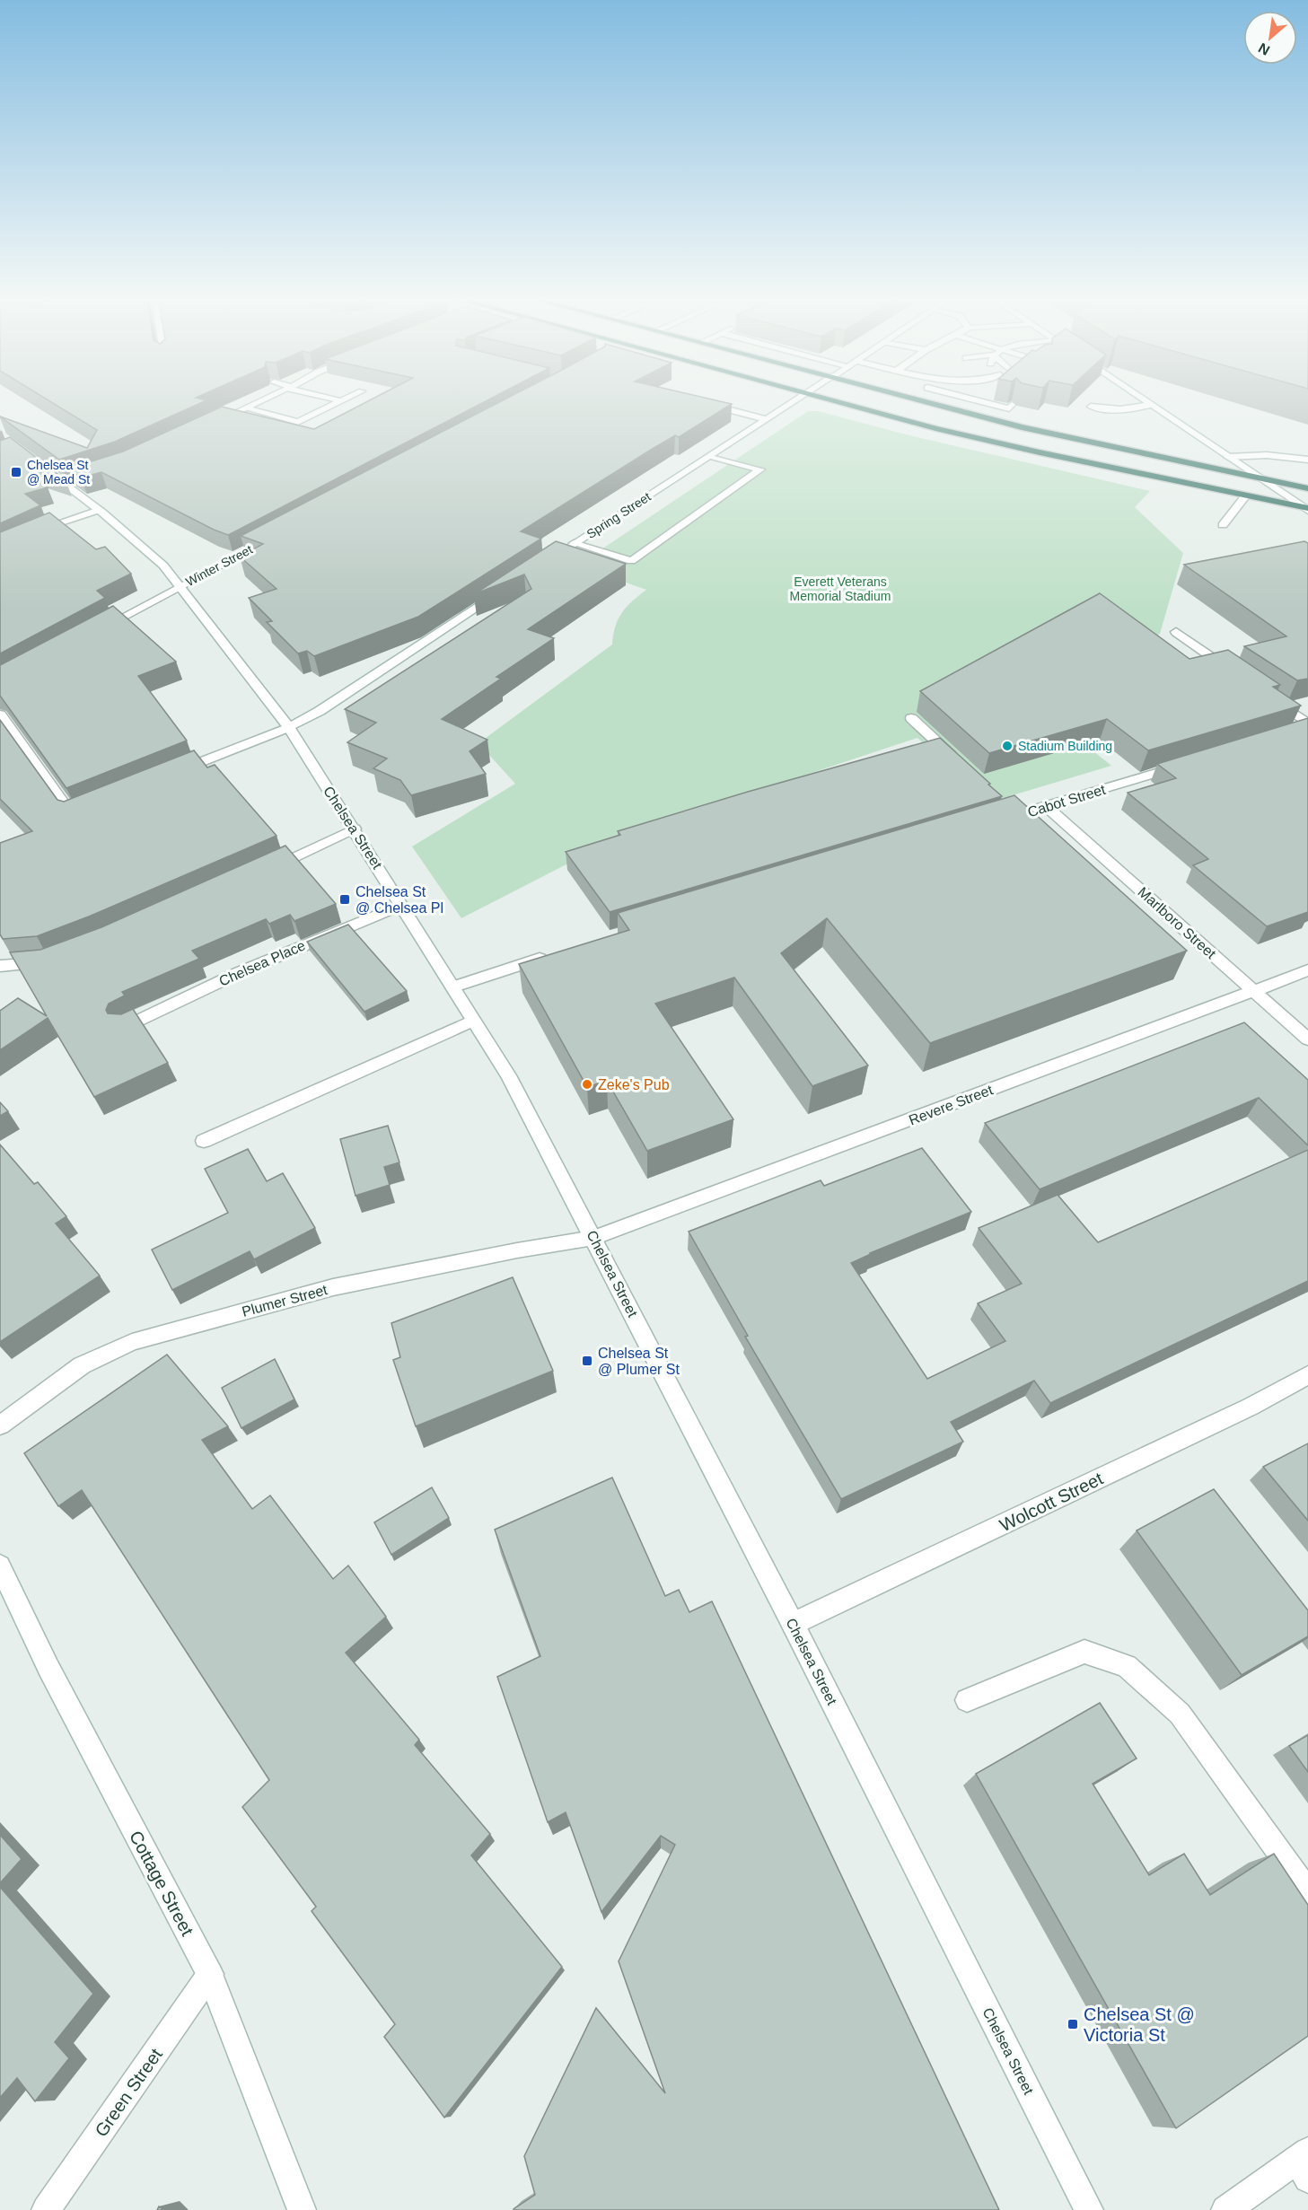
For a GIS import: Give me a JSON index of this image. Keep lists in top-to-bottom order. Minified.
{"streets":{"street":["Spring Street","Winter Street","Cabot Street","Chelsea Street","Marlboro Street","Chelsea Place","Revere Street","Plumer Street","Wolcott Street","Cottage Street","Green Street"]},"crossings":[["Winter Street","Chelsea Street"],["Cabot Street","Marlboro Street"],["Chelsea Street","Chelsea Place"],["Chelsea Street","Revere Street"],["Chelsea Street","Plumer Street"],["Chelsea Street","Wolcott Street"],["Marlboro Street","Revere Street"],["Revere Street","Plumer Street"],["Cottage Street","Green Street"]],"parks":["Everett Veterans Memorial Stadium"],"places":{"transit":["Chelsea St @ Mead St","Chelsea St @ Chelsea Pl","Chelsea St @ Plumer St","Chelsea St @ Victoria St"],"other":["Stadium Building","Zeke's Pub"]},"north":"bottom left"}
